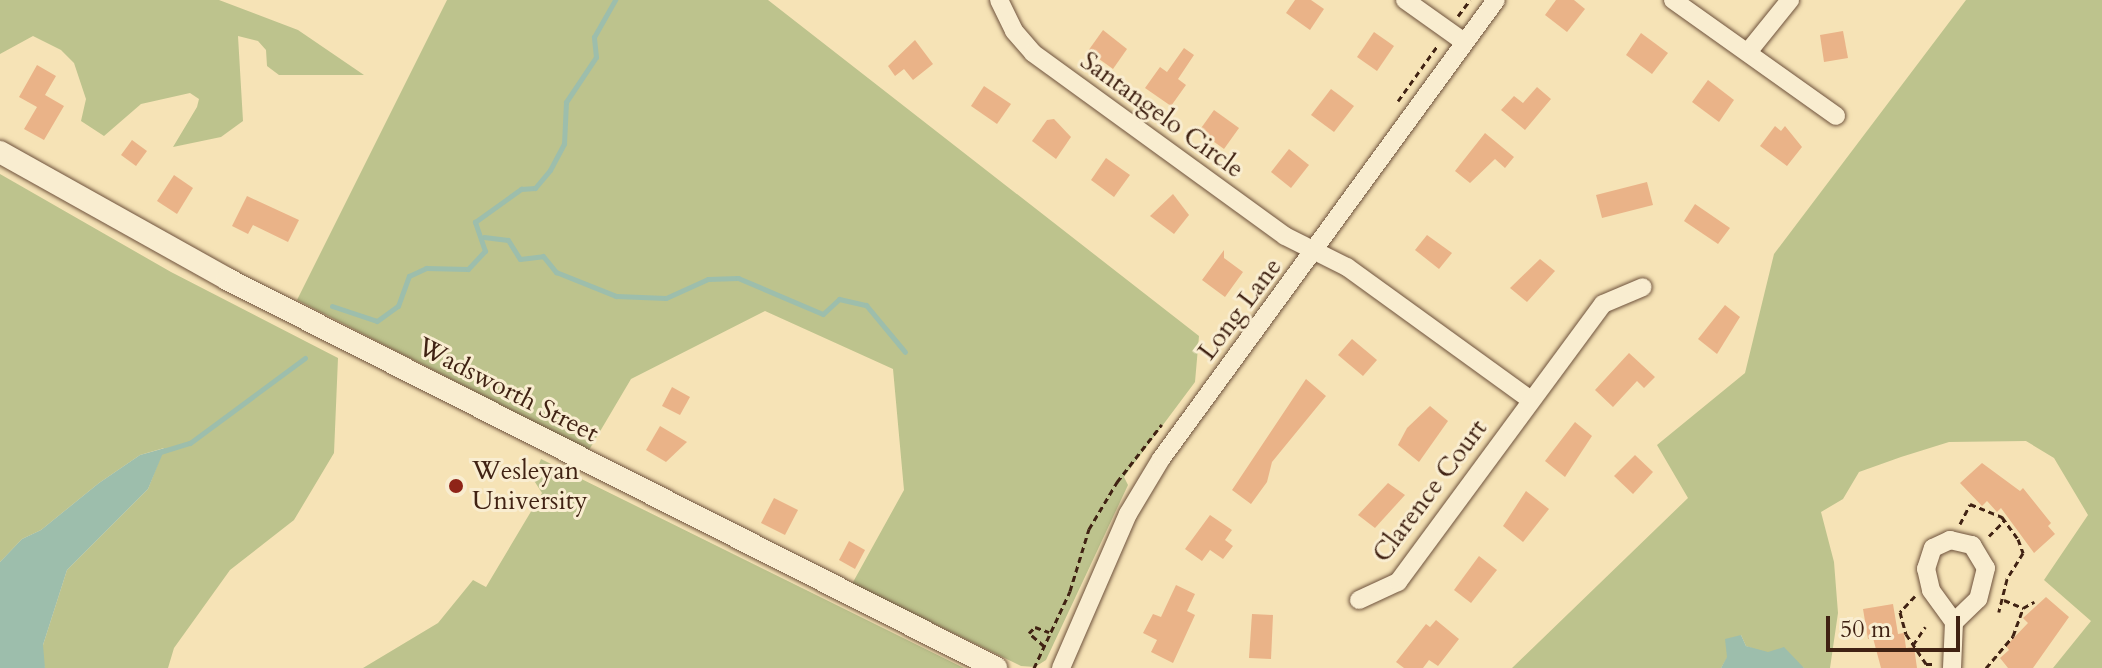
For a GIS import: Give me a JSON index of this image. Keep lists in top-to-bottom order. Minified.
{"streets":{"street":["Santangelo Circle","Long Lane","Wadsworth Street","Clarence Court"]},"crossings":[["Santangelo Circle","Long Lane"]],"places":["Wesleyan University"],"scale_bar":"50 m"}
